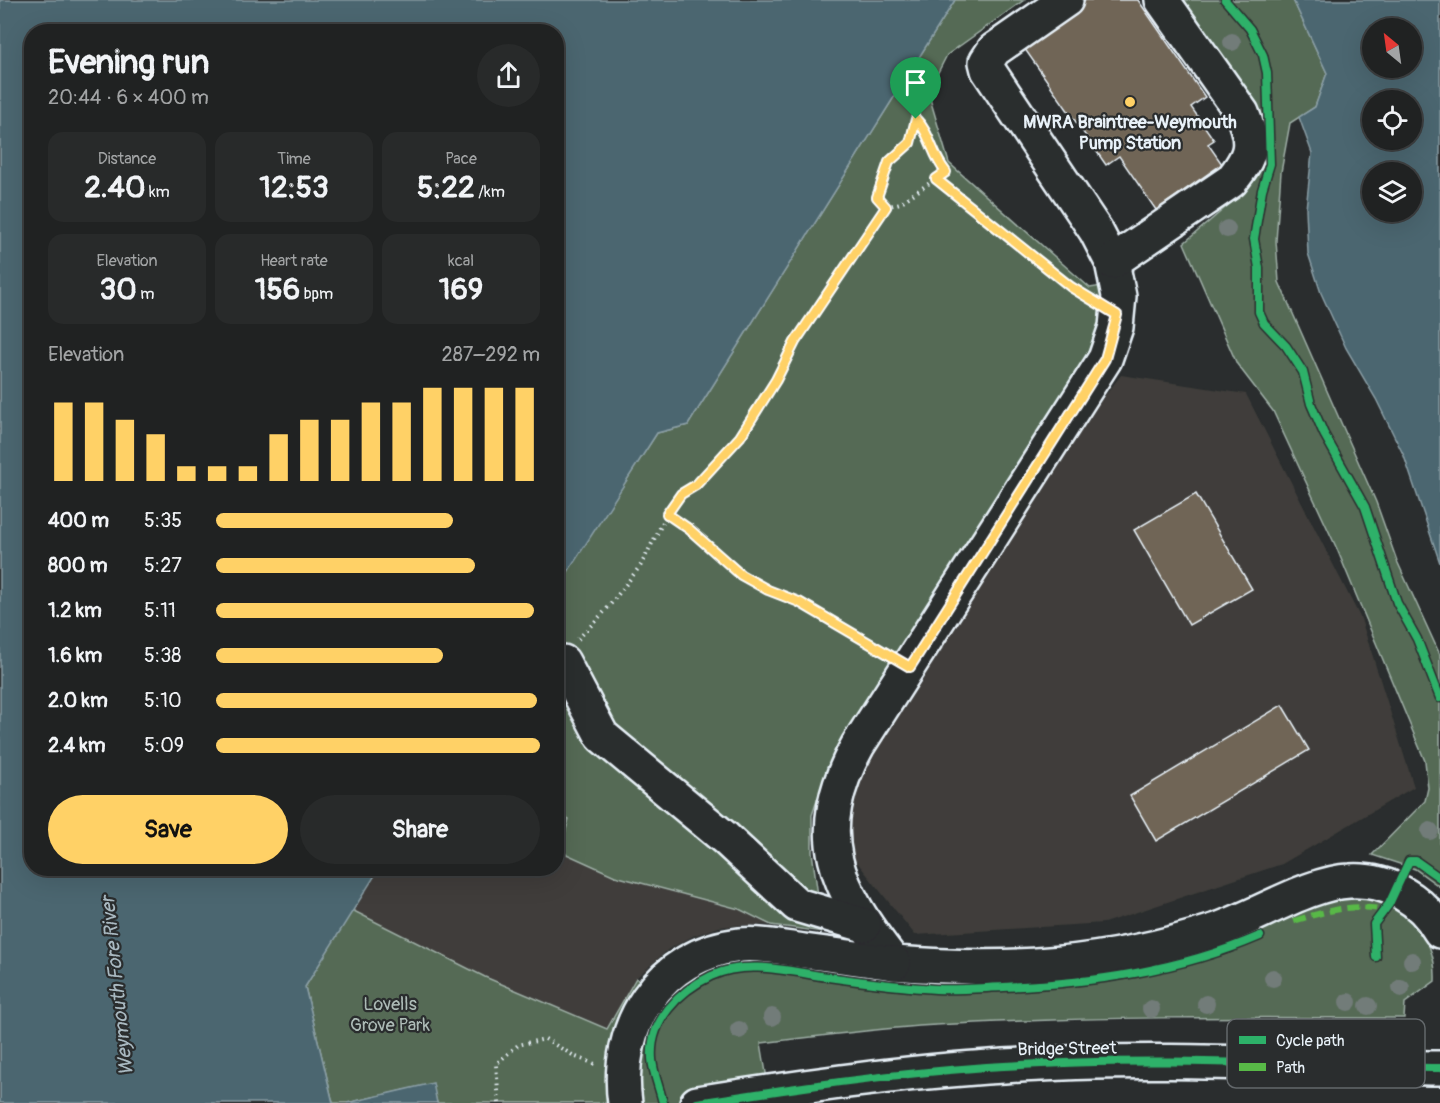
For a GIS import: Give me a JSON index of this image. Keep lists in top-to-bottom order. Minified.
{"streets":{"main road":["Bridge Street"]},"water":["Weymouth Fore River"],"parks":["Lovells Grove Park"],"places":["MWRA Braintree-Weymouth Pump Station"],"legend":["Cycle path","Path"],"north":"top left","page":{"heading":["Evening run","20:44 · 6 × 400 m"],"stats":[["Distance","2.40 km"],["Time","12:53"],["Pace","5:22 /km"],["Elevation","30 m"],["Heart rate","156 bpm"],["kcal","169"]],"chart":["Elevation","287–292 m"],"list":[{"name":"400 m","note":"5:35"},{"name":"800 m","note":"5:27"},{"name":"1.2 km","note":"5:11"},{"name":"1.6 km","note":"5:38"},{"name":"2.0 km","note":"5:10"},{"name":"2.4 km","note":"5:09"}],"buttons":["Save","Share"]}}
